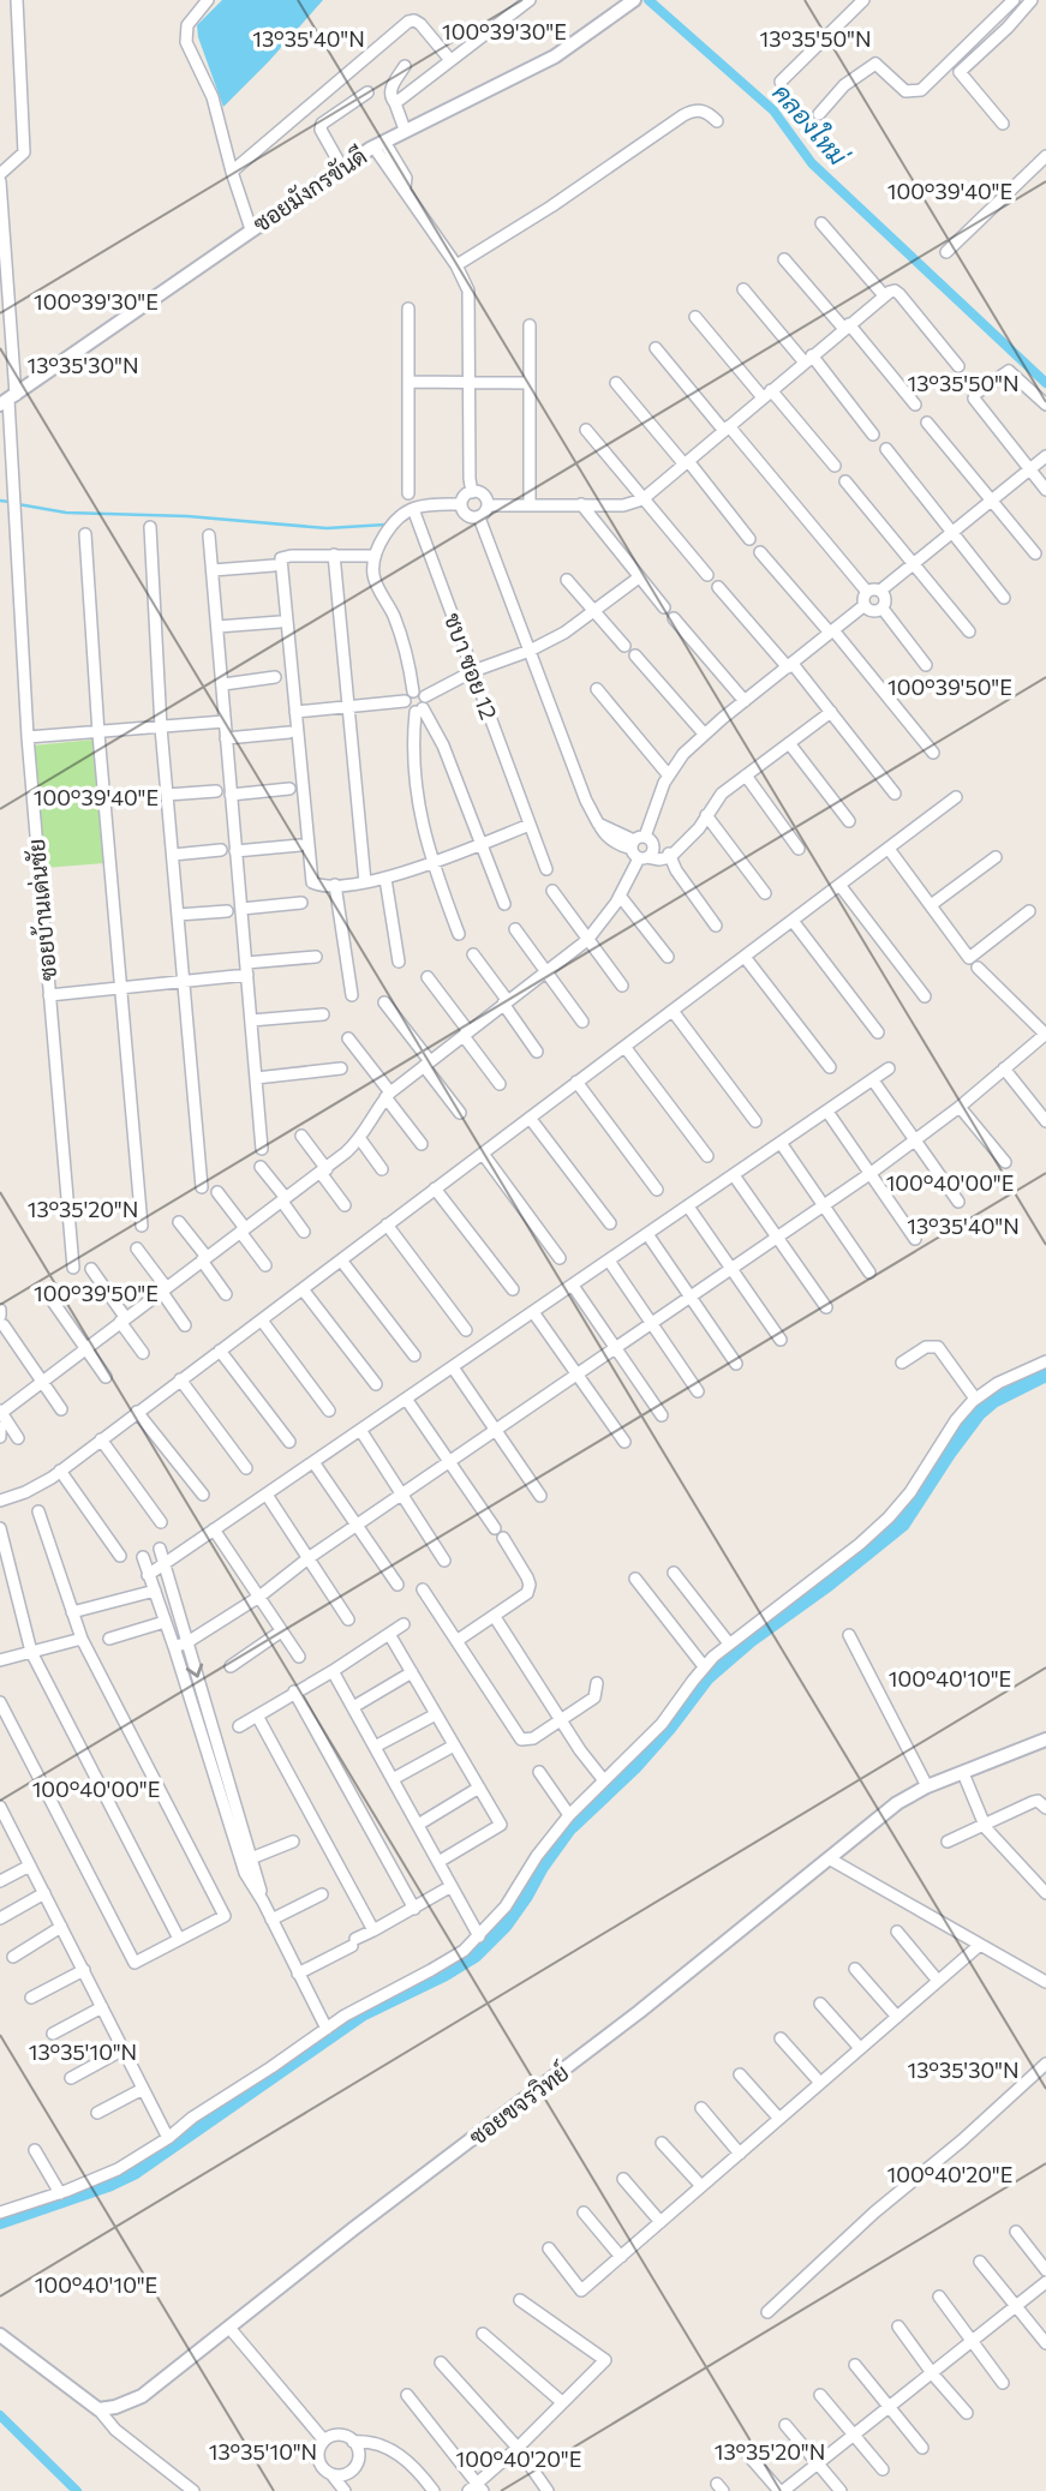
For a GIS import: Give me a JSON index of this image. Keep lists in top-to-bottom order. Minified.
{"streets":{"street":["ซอยมังกรขันดี","ชบา ซอย 12","ซอยบ้านเด่นชัย","ซอยขจรวิทย์"]},"crossings":[["ซอยมังกรขันดี","ซอยบ้านเด่นชัย"]],"water":["คลองใหม่"],"coordinates":["100°39'30\"E","13°35'40\"N","13°35'50\"N","100°39'40\"E","13°35'30\"N","100°39'50\"E","100°40'00\"E","13°35'20\"N","100°40'10\"E","13°35'10\"N","100°40'20\"E"]}
